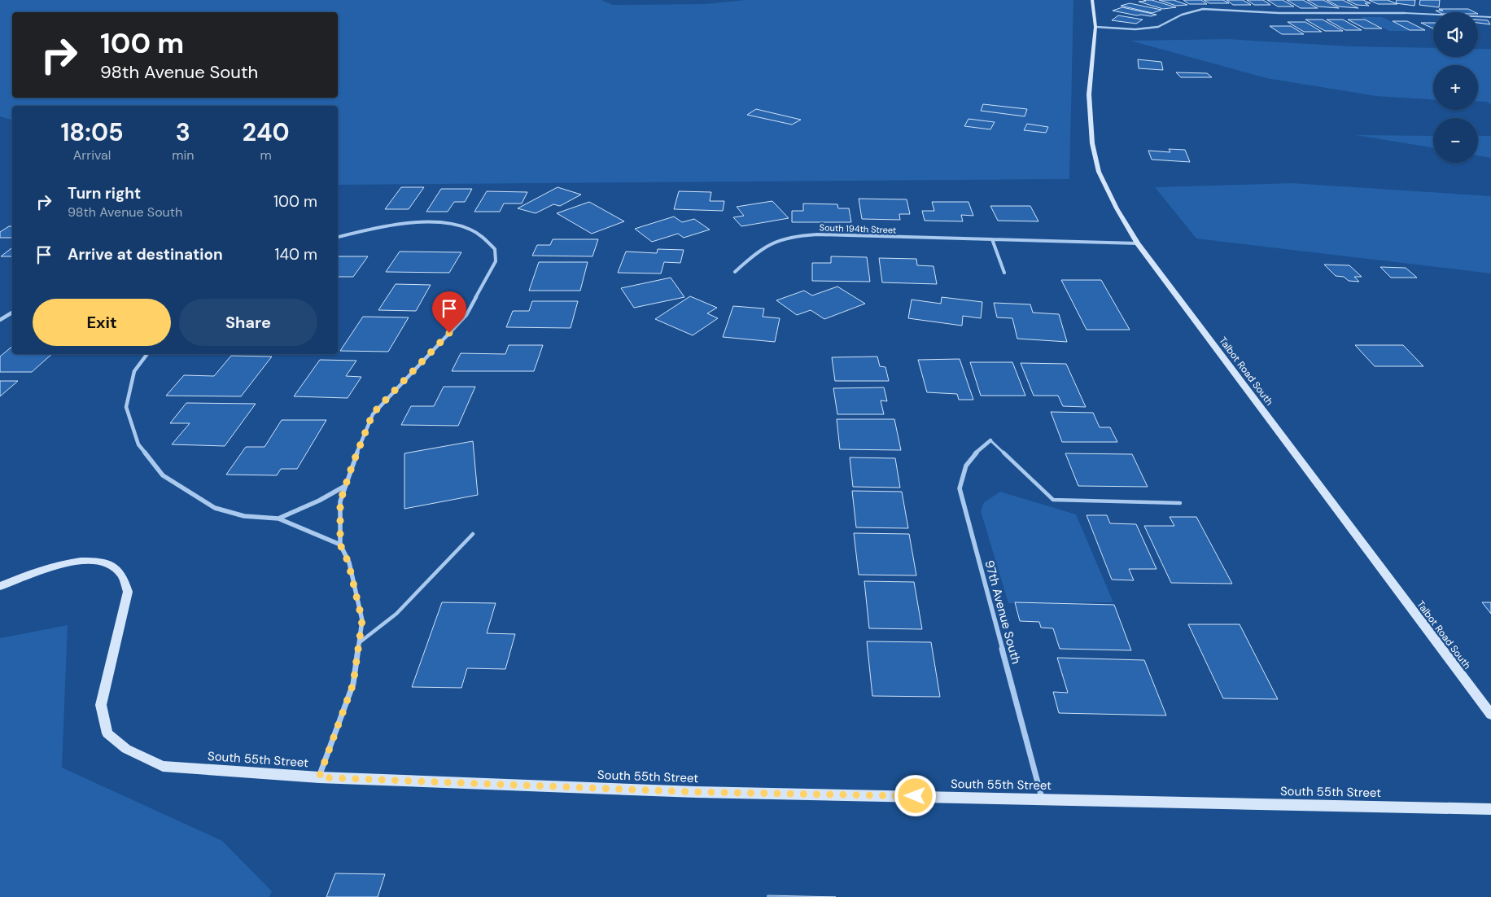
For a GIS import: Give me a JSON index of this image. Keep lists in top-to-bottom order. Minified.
{"streets":{"street":["South 194th Street","Talbot Road South","97th Avenue South","South 55th Street"]},"crossings":[["South 194th Street","Talbot Road South"],["97th Avenue South","South 55th Street"]],"page":{"map_buttons":["+","−"],"turn":["100 m","98th Avenue South"],"eta":["18:05","Arrival","3","min","240","m"],"list":[{"name":"Turn right","note":"98th Avenue South","value":"100 m"},{"name":"Arrive at destination","value":"140 m"}],"buttons":["Exit","Share"]}}
